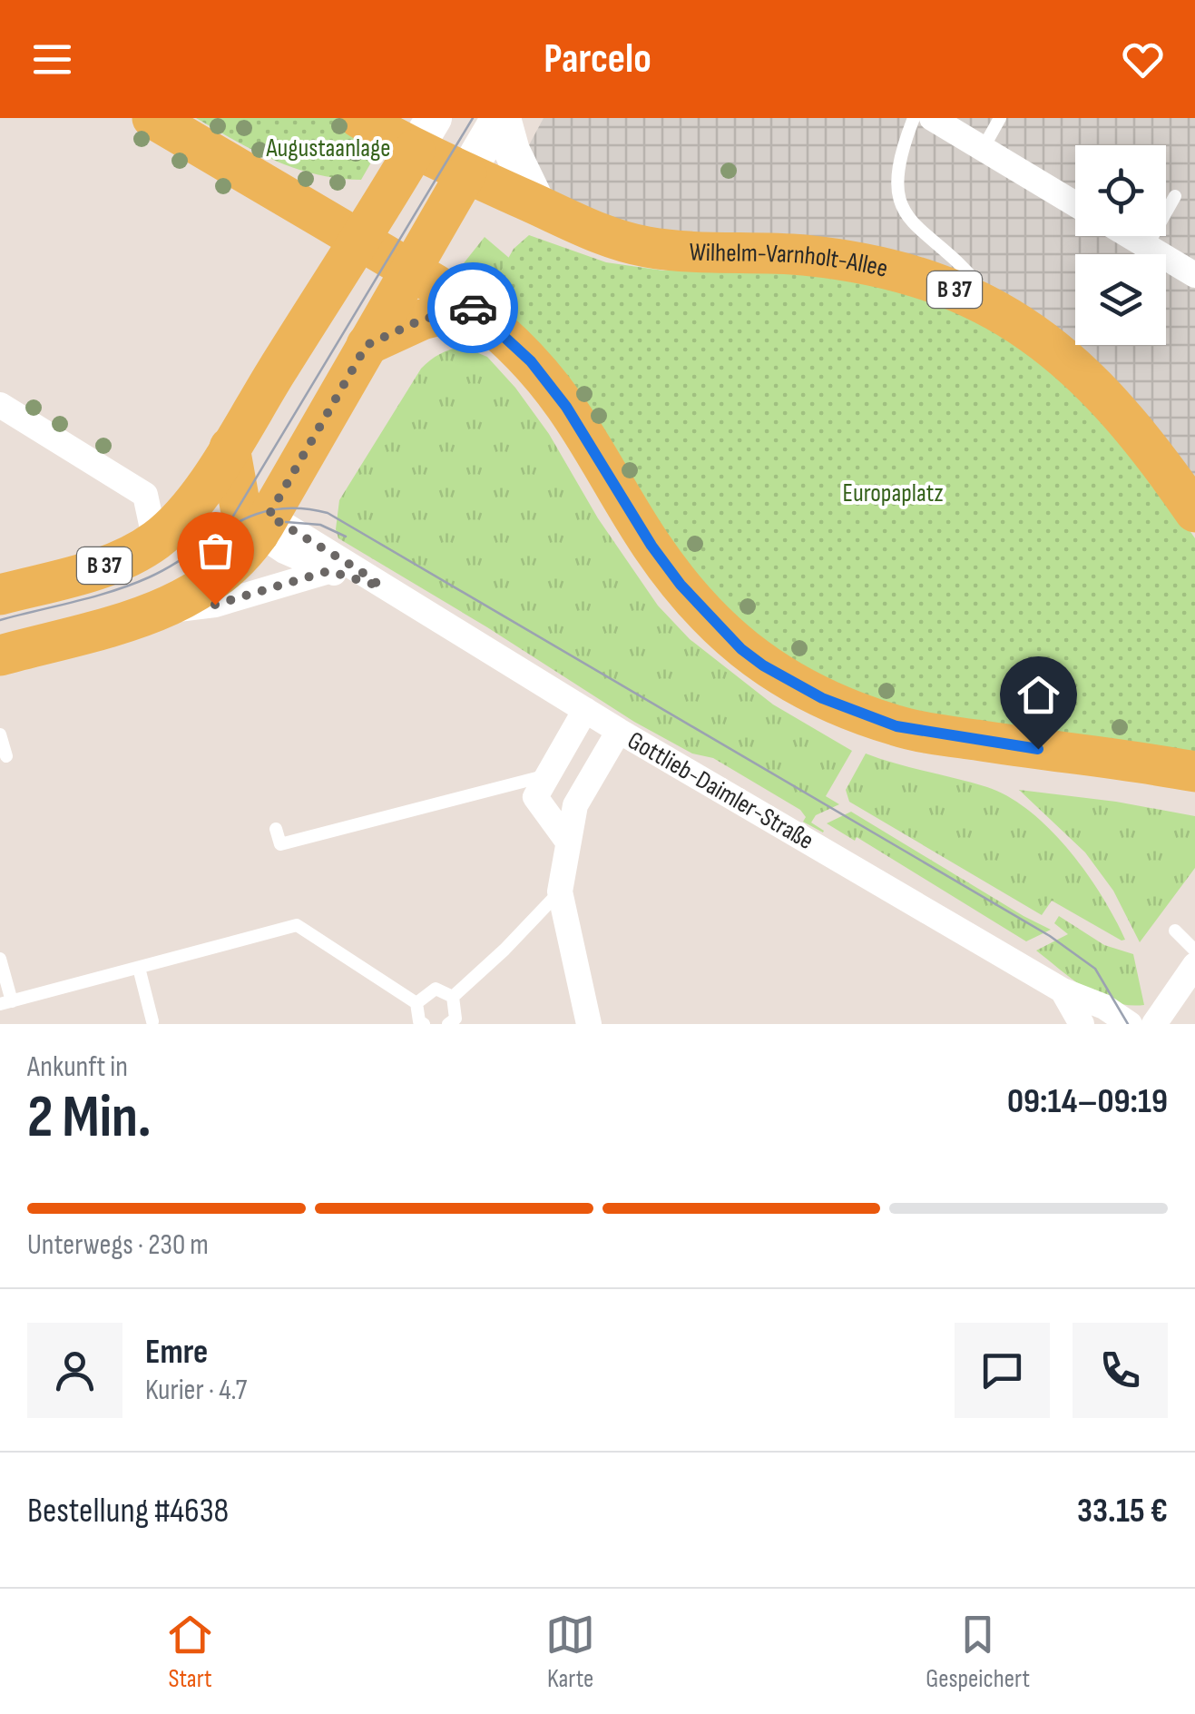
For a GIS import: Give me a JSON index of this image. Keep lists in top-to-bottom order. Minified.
{"streets":{"main road":["Wilhelm-Varnholt-Allee","B 37"],"street":["Gottlieb-Daimler-Straße"]},"crossings":[["Wilhelm-Varnholt-Allee","B 37"],["B 37","Gottlieb-Daimler-Straße"]],"parks":["Augustaanlage","Europaplatz"],"page":{"header":"Parcelo","heading":["2 Min.","Ankunft in","09:14–09:19"],"panel":["Emre","Kurier · 4.7","Bestellung #4638","33.15 €"],"bar":"Unterwegs · 230 m","tabs":["Start","Karte","Gespeichert"]}}
